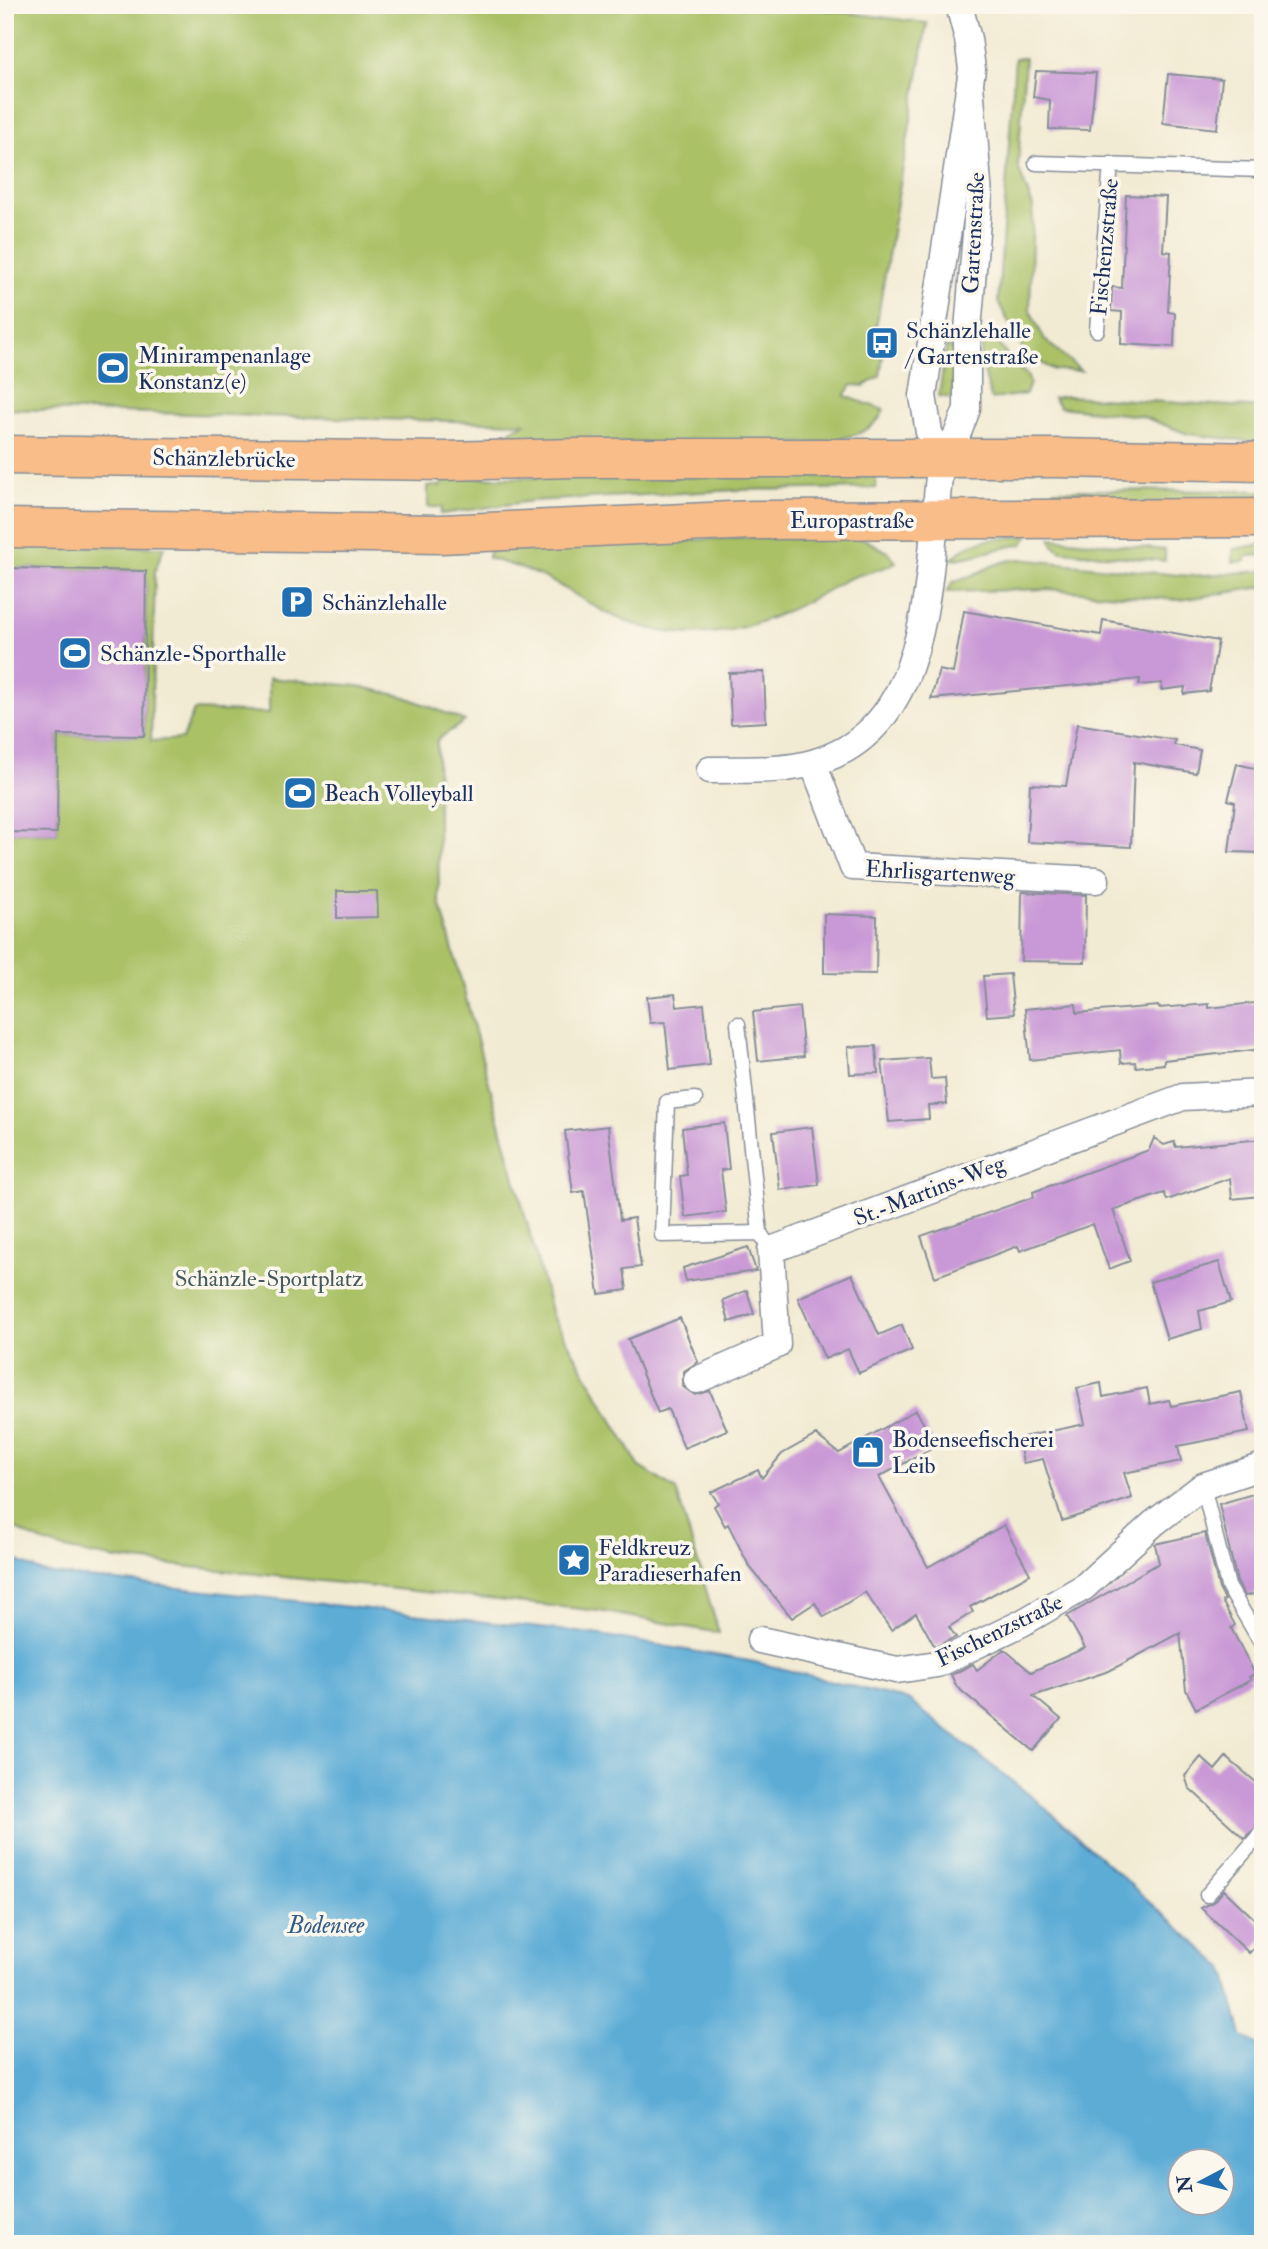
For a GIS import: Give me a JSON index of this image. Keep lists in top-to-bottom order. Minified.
{"streets":{"main road":["Schänzlebrücke","Europastraße"],"street":["Gartenstraße","Fischenzstraße","Ehrlisgartenweg","St.-Martins-Weg"]},"crossings":[["Gartenstraße","Schänzlebrücke"],["Gartenstraße","Europastraße"],["Gartenstraße","Ehrlisgartenweg"]],"water":["Bodensee"],"parks":["Schänzle-Sportplatz"],"places":{"bus stop":["Schänzlehalle / Gartenstraße"],"sports":["Minirampenanlage Konstanz(e)","Schänzle-Sporthalle","Beach Volleyball"],"parking":["Schänzlehalle"],"shop":["Bodenseefischerei Leib"],"place":["Feldkreuz Paradieserhafen"]},"north":"left"}
